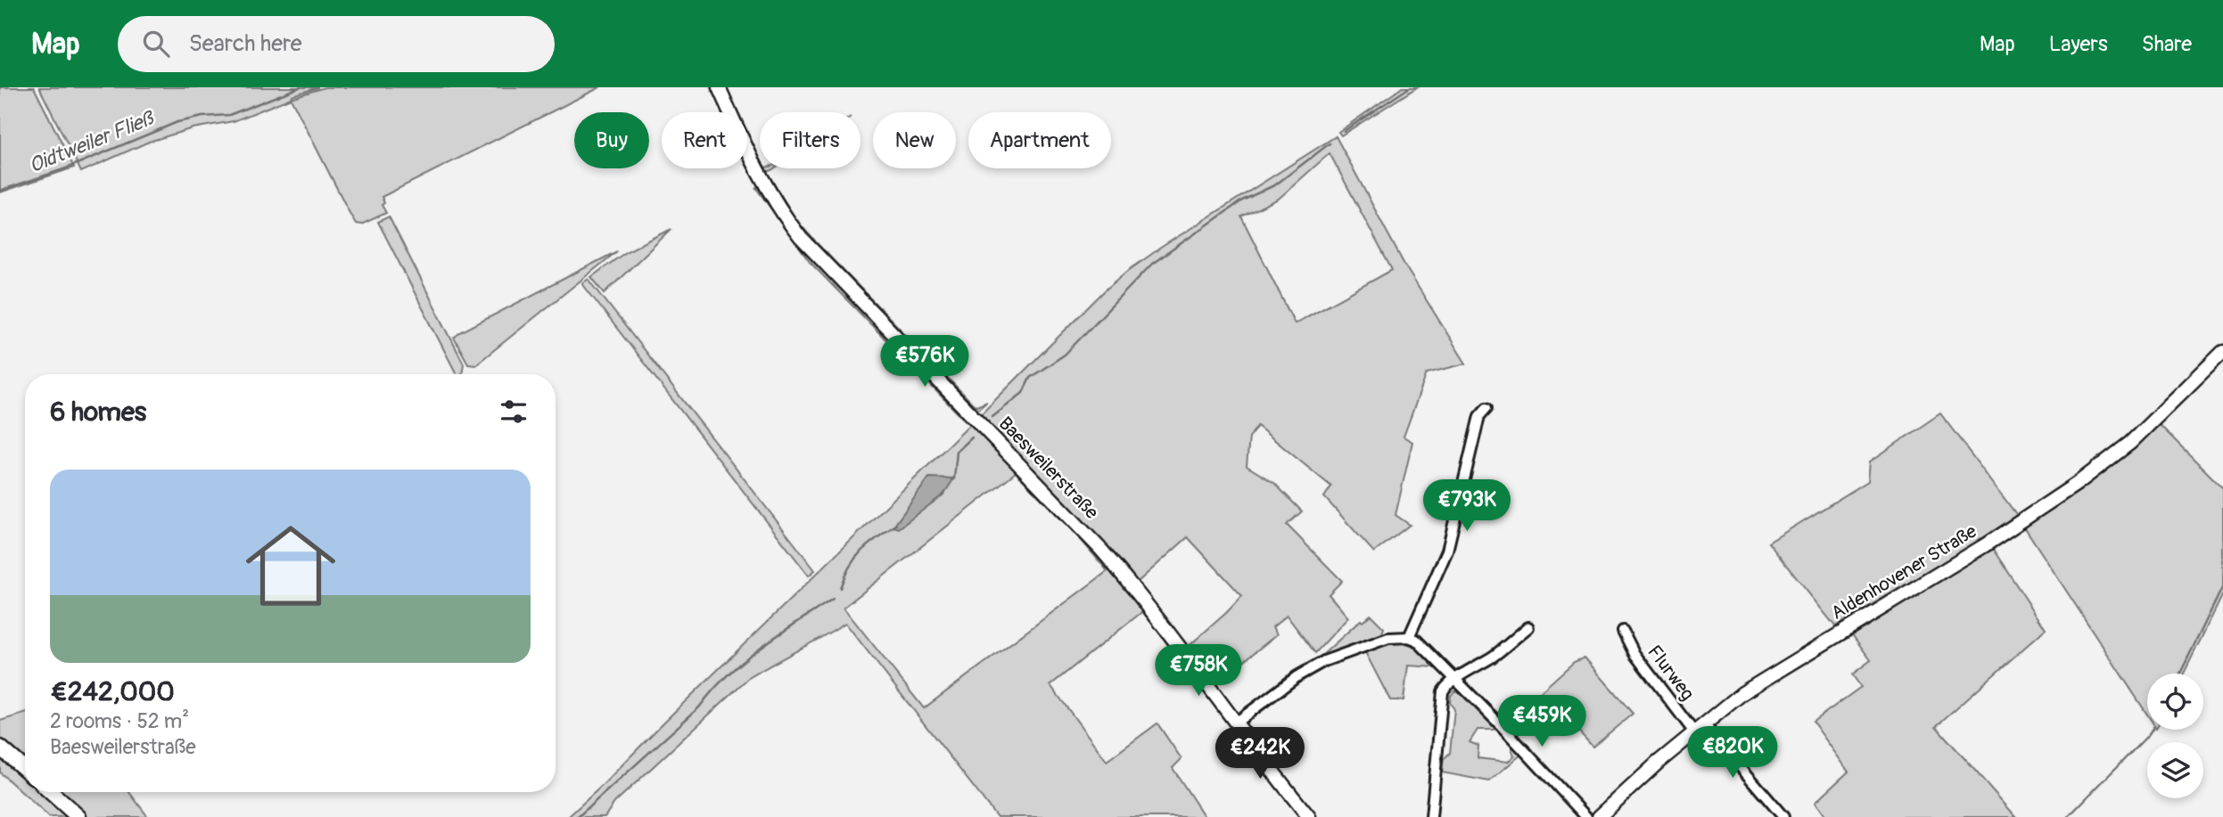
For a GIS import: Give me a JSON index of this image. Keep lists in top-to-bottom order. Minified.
{"streets":{"street":["Baesweilerstraße","Aldenhovener Straße","Flurweg"]},"crossings":[["Aldenhovener Straße","Flurweg"]],"water":["Oidtweiler Fließ"],"page":{"header":"Map","search":"Search here","nav":["Map","Layers","Share"],"chip":["Buy","Rent","Filters","New","Apartment"],"price":["€576K","€793K","€758K","€459K","€820K","€242K"],"heading":"6 homes","list":[{"name":"€242,000","note":"2 rooms · 52 m² · Baesweilerstraße"}]}}
